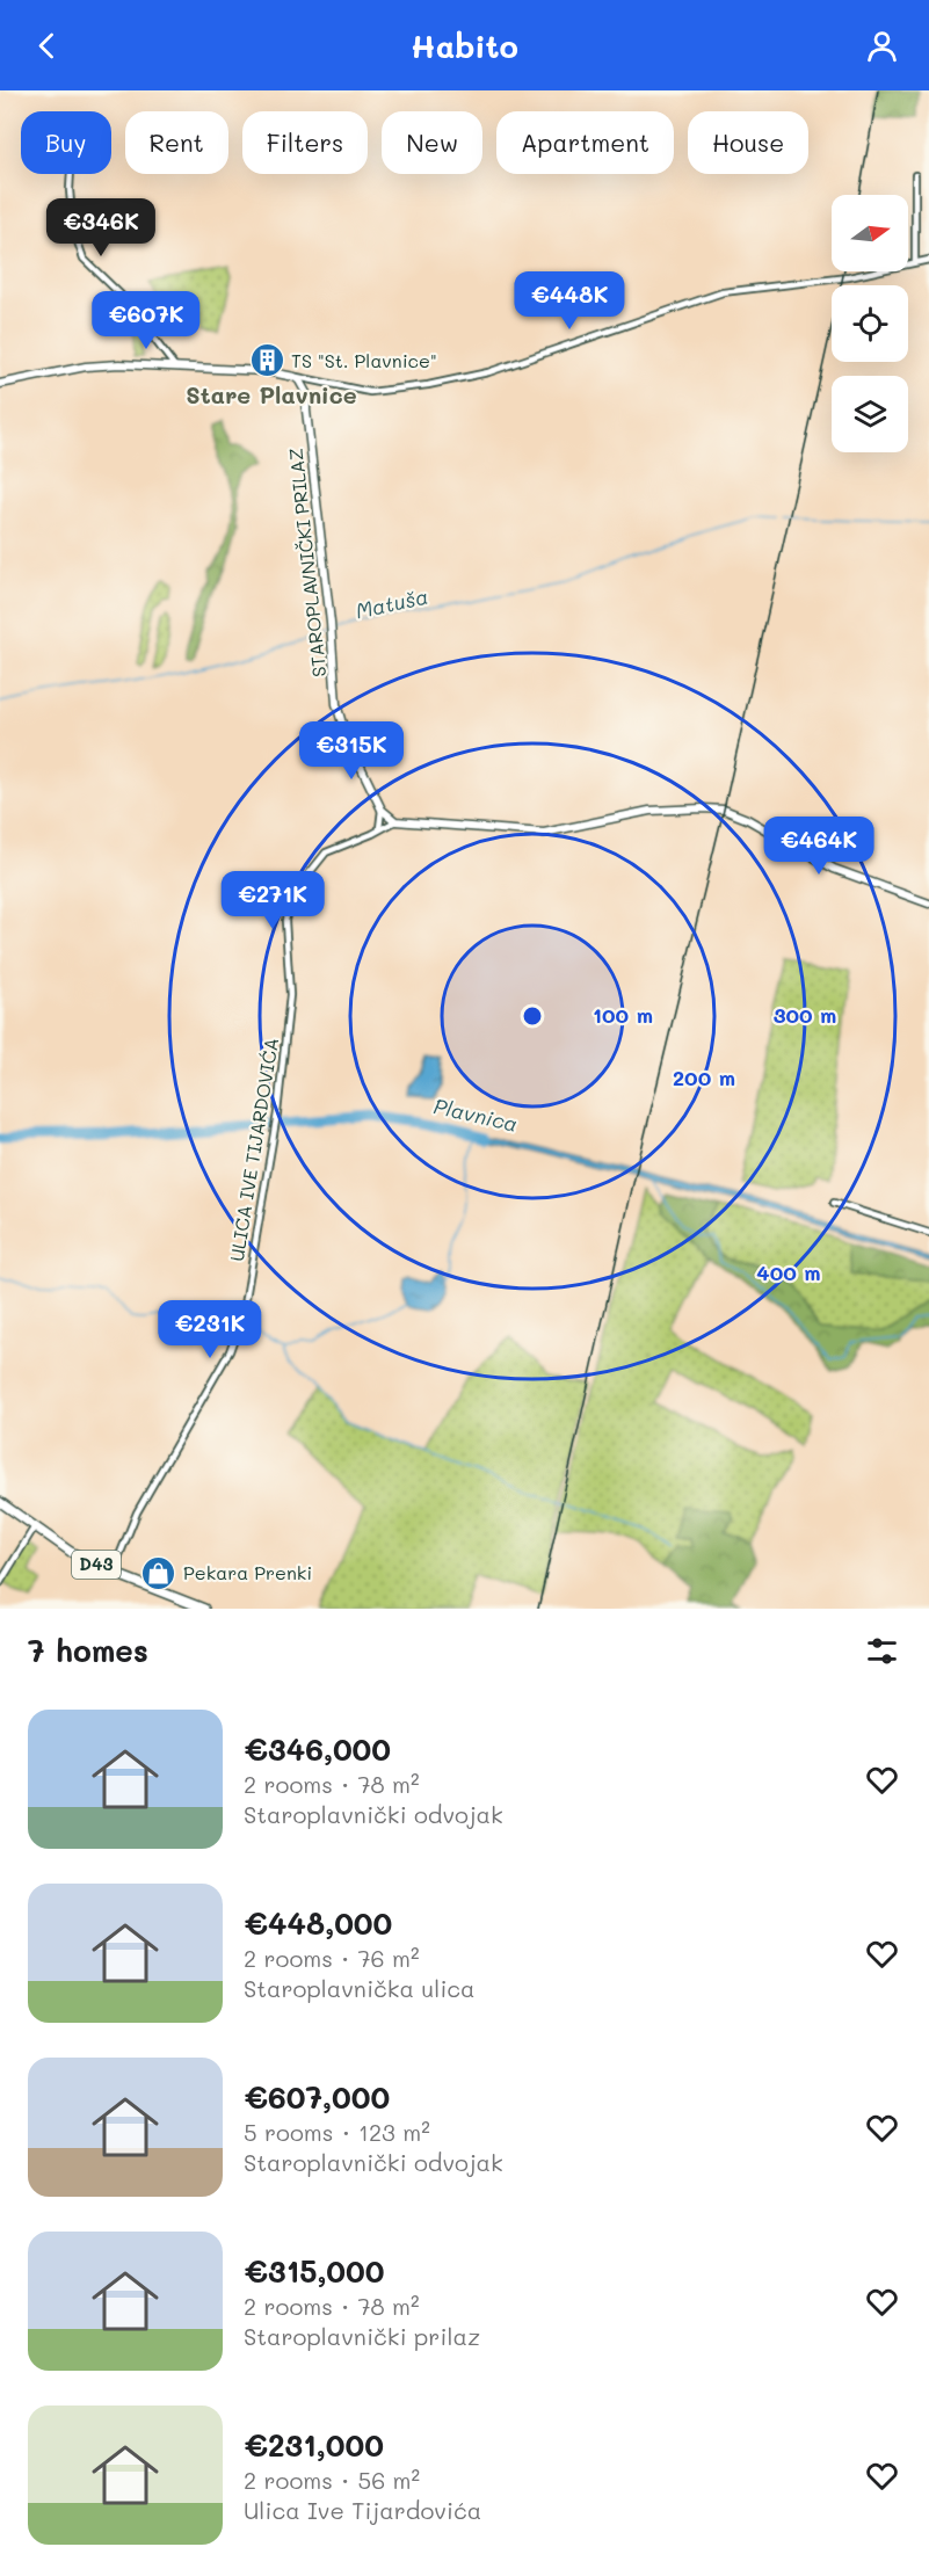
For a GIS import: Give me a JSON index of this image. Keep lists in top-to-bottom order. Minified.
{"streets":{"main road":["D43"],"street":["STAROPLAVNIČKI PRILAZ","ULICA IVE TIJARDOVIĆA"]},"crossings":[["STAROPLAVNIČKI PRILAZ","ULICA IVE TIJARDOVIĆA"],["ULICA IVE TIJARDOVIĆA","D43"]],"districts":["Stare Plavnice"],"water":["Matuša","Plavnica"],"places":{"building":["TS \"St. Plavnice\""],"shop":["Pekara Prenki"]},"north":"right","page":{"header":"Habito","chip":["Buy","Rent","Filters","New","Apartment","House"],"price":["€346K","€448K","€607K","€315K","€464K","€271K","€231K"],"heading":"7 homes","list":[{"name":"€346,000","note":"2 rooms · 78 m² · Staroplavnički odvojak"},{"name":"€448,000","note":"2 rooms · 76 m² · Staroplavnička ulica"},{"name":"€607,000","note":"5 rooms · 123 m² · Staroplavnički odvojak"},{"name":"€315,000","note":"2 rooms · 78 m² · Staroplavnički prilaz"},{"name":"€231,000","note":"2 rooms · 56 m² · Ulica Ive Tijardovića"}]},"rings":["100 m","300 m","200 m","400 m"]}
